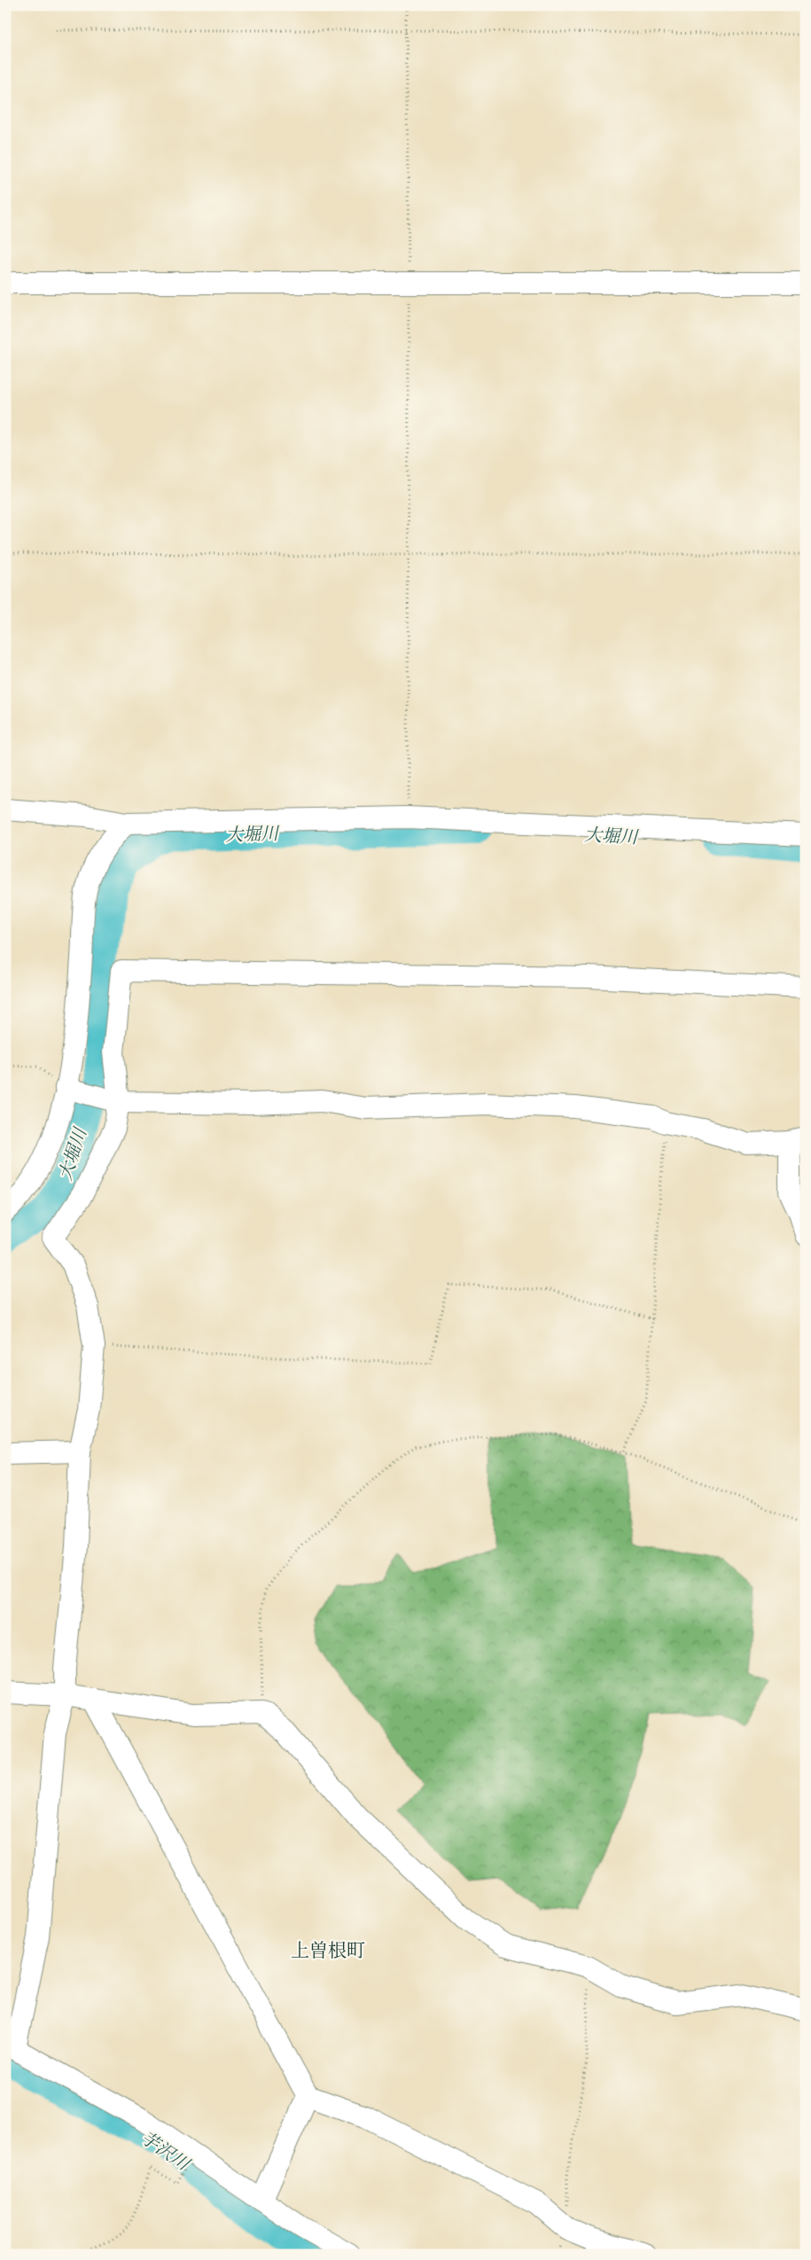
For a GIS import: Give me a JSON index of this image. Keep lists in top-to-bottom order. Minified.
{"districts":["上曽根町"],"water":["大堀川","芋沢川"]}
